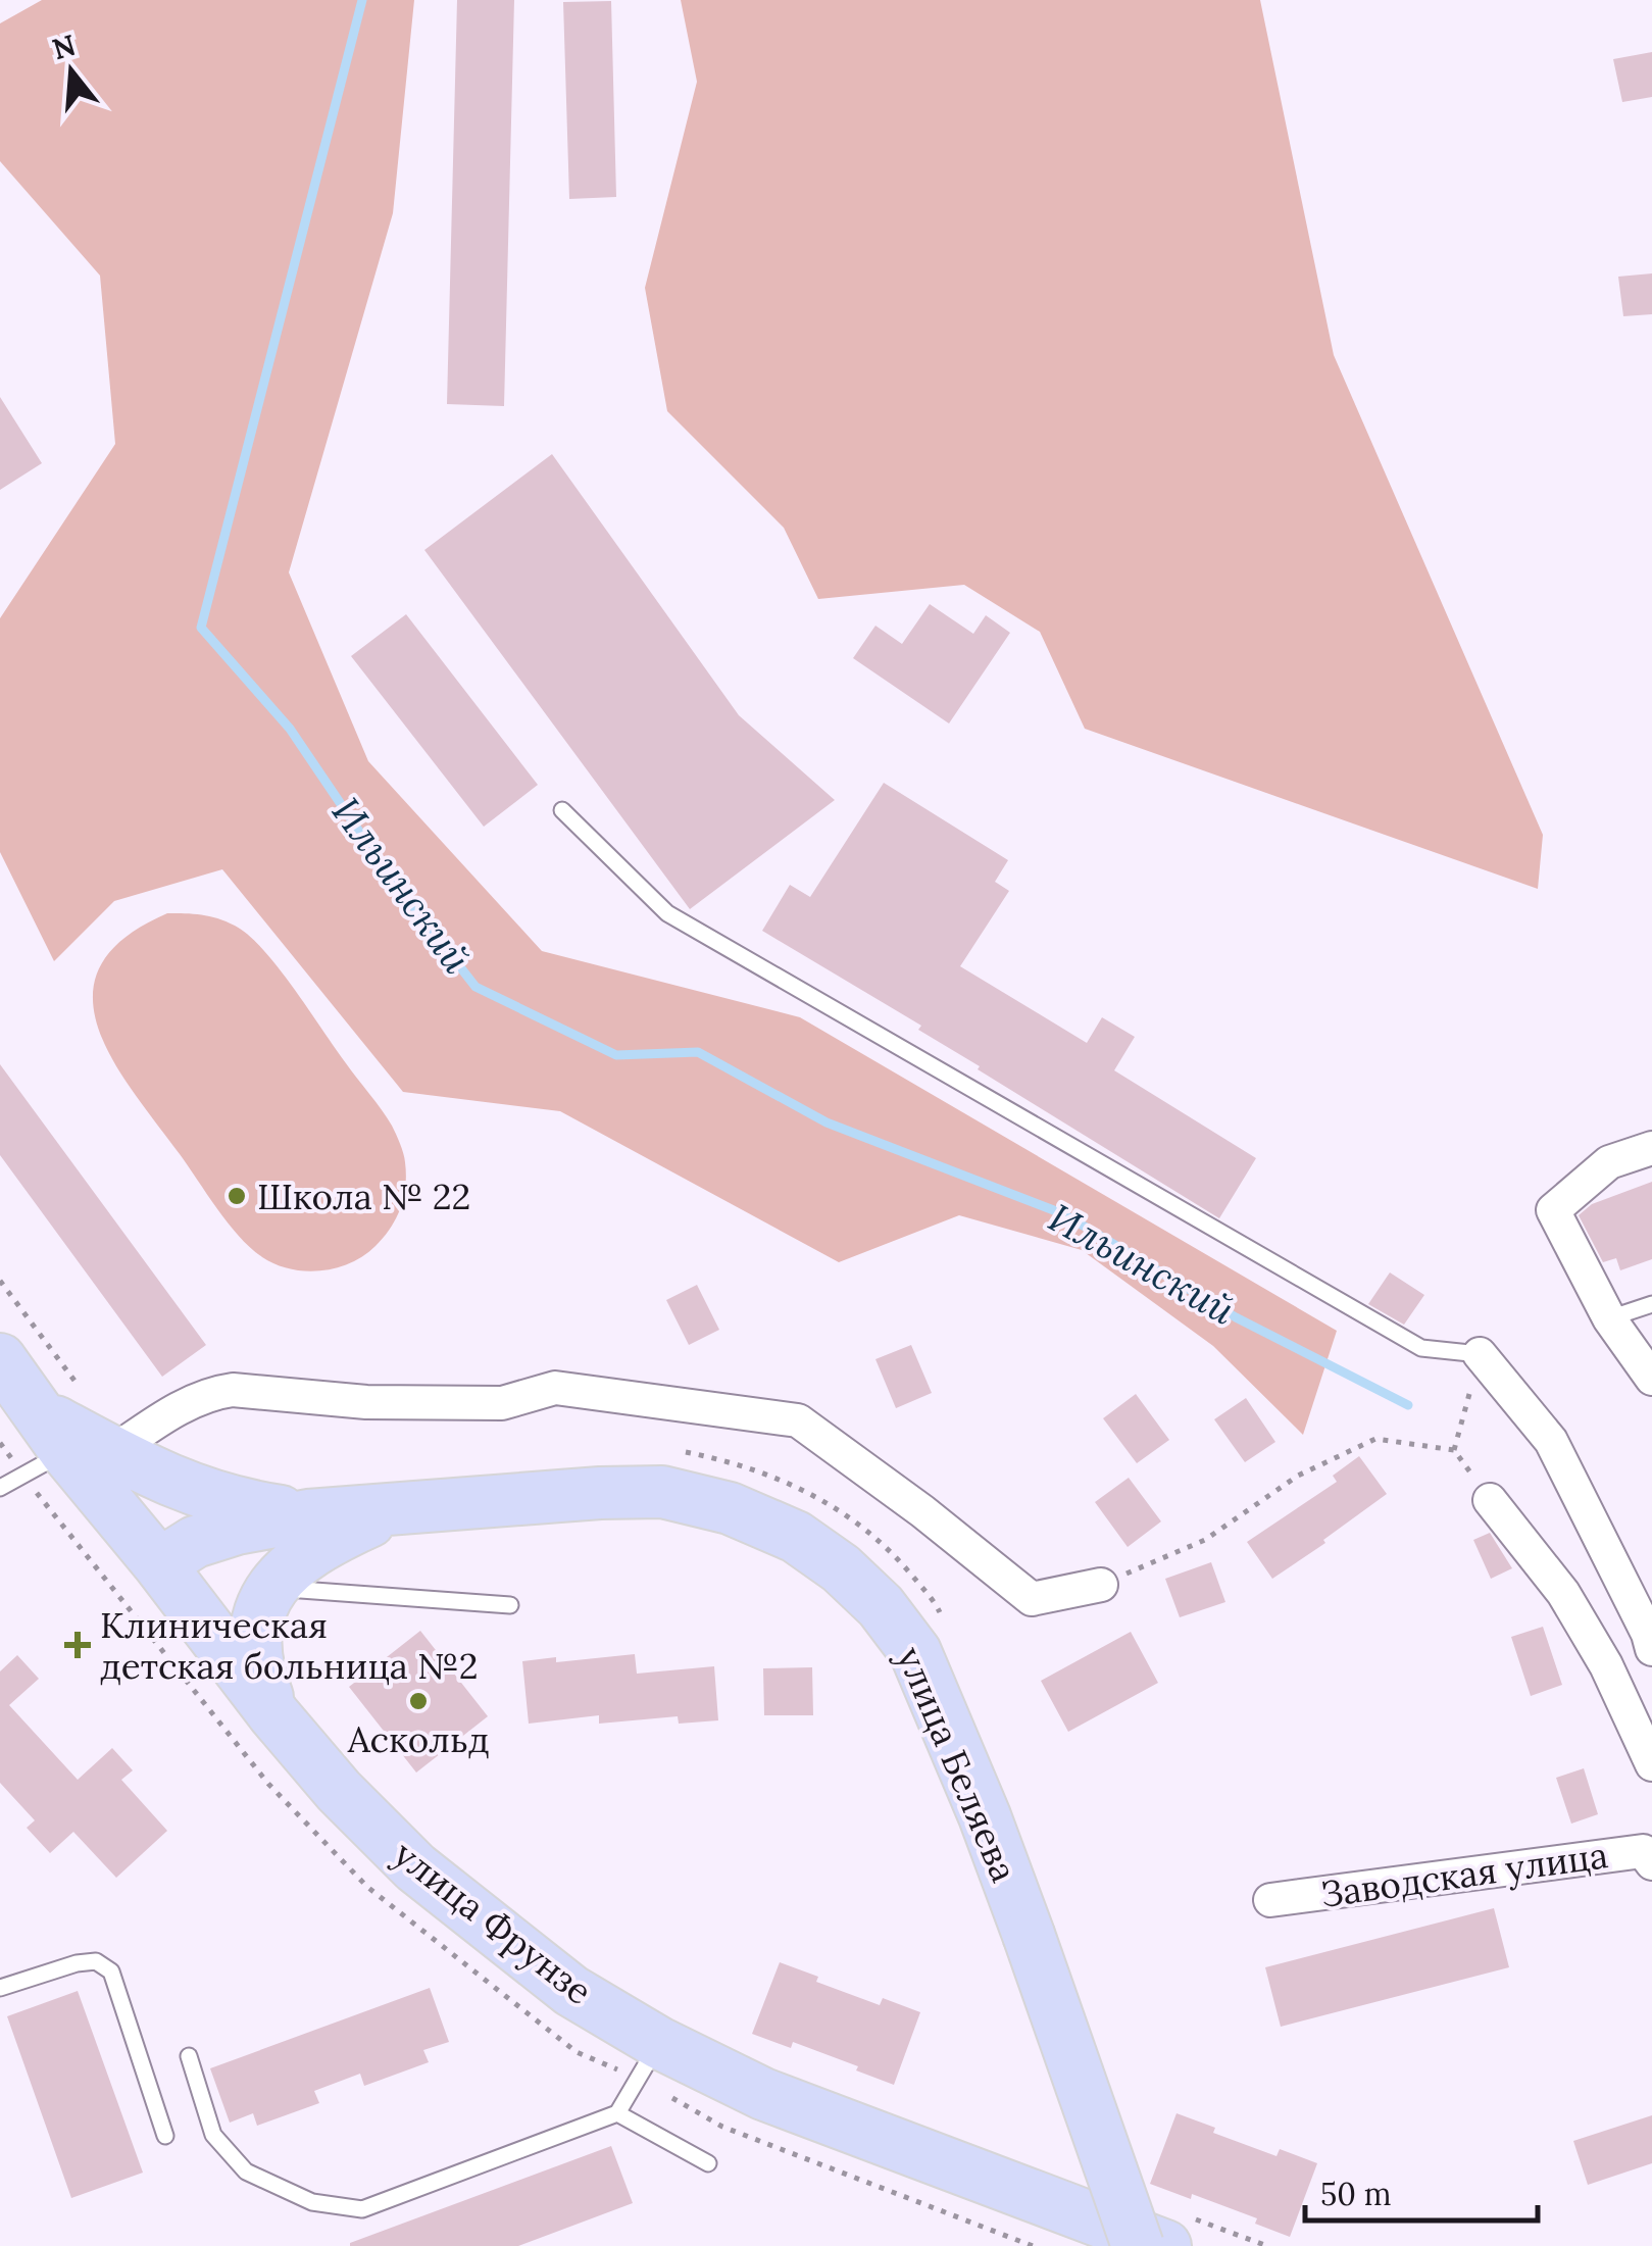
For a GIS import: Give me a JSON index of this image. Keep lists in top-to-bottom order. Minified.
{"streets":{"main road":["улица Беляева","улица Фрунзе"],"street":["Заводская улица"]},"water":["Ильинский"],"places":{"other":["Школа № 22","Аскольд"],"health":["Клиническая детская больница №2"]},"scale_bar":"50 m","north":"top"}
